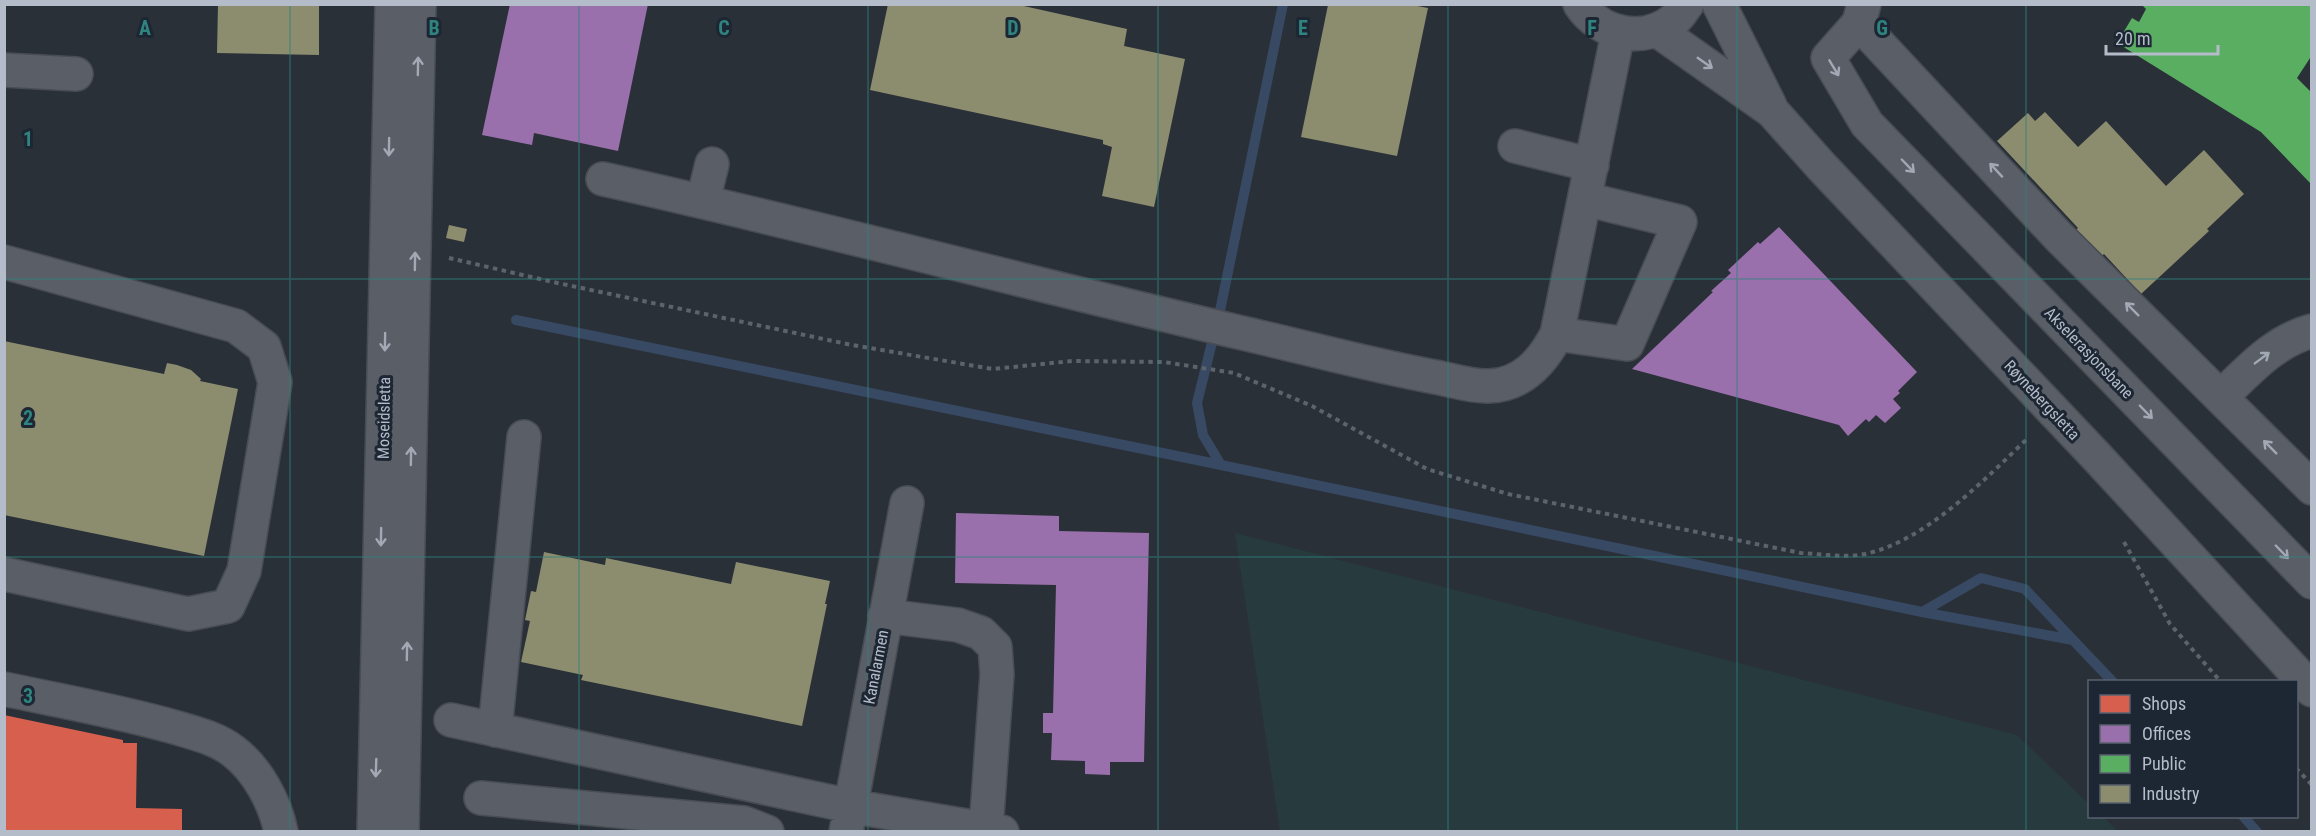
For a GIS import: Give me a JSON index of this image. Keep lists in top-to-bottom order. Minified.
{"streets":{"street":["Akselerasjonsbane","Røynebergsletta","Moseidsletta","Kanalarmen"]},"legend":["Shops","Offices","Public","Industry"],"scale_bar":"20 m","grid":{"columns":["A","B","C","D","E","F","G"],"rows":["1","2","3"]}}
